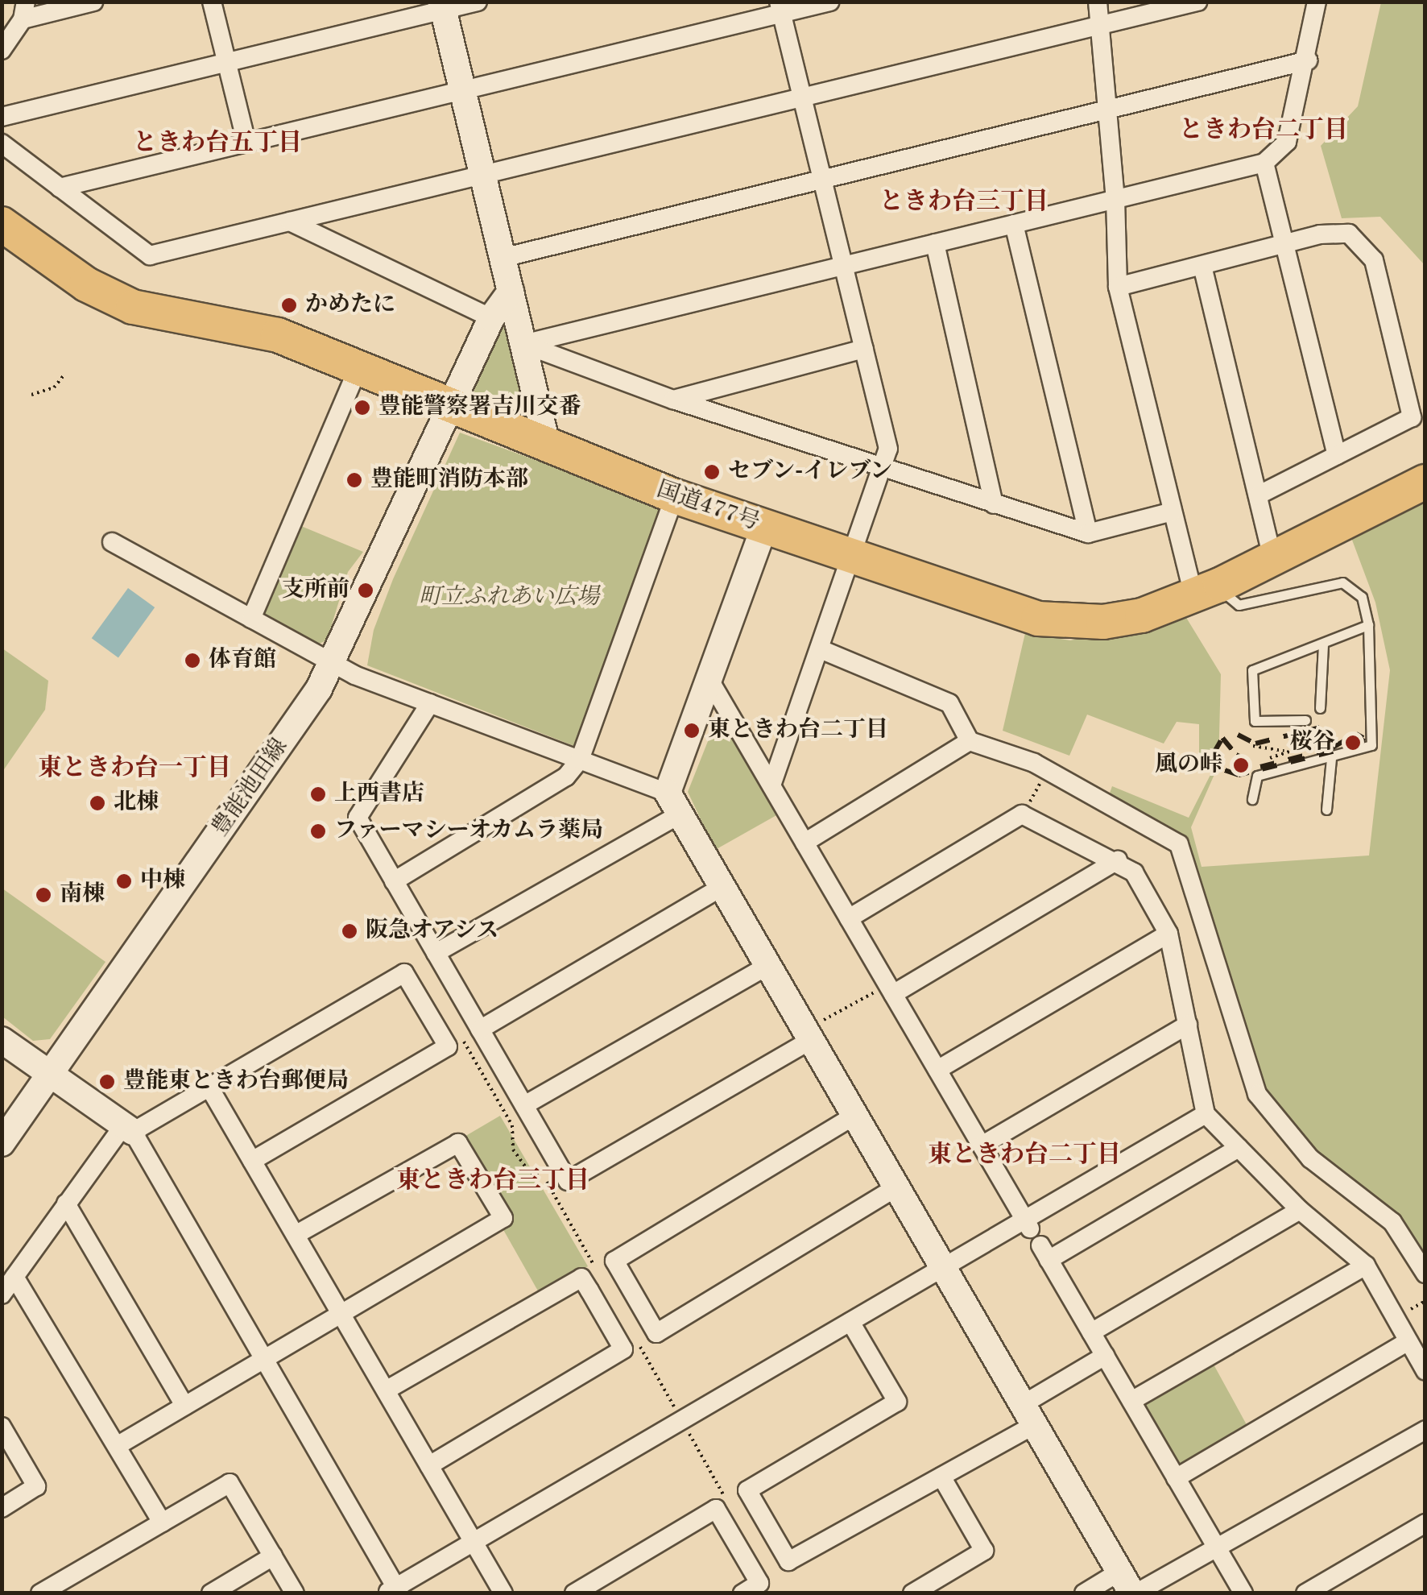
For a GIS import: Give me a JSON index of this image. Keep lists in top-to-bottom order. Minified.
{"streets":{"highway":["国道477号"],"street":["豊能池田線"]},"crossings":[["国道477号","豊能池田線"]],"districts":["ときわ台二丁目","ときわ台五丁目","ときわ台三丁目","東ときわ台一丁目","東ときわ台二丁目","東ときわ台三丁目"],"parks":["町立ふれあい広場"],"places":["かめたに","豊能警察署吉川交番","セブン-イレブン","豊能町消防本部","支所前","体育館","東ときわ台二丁目","桜谷","風の峠","上西書店","北棟","ファーマシーオカムラ薬局","中棟","南棟","阪急オアシス","豊能東ときわ台郵便局"]}
